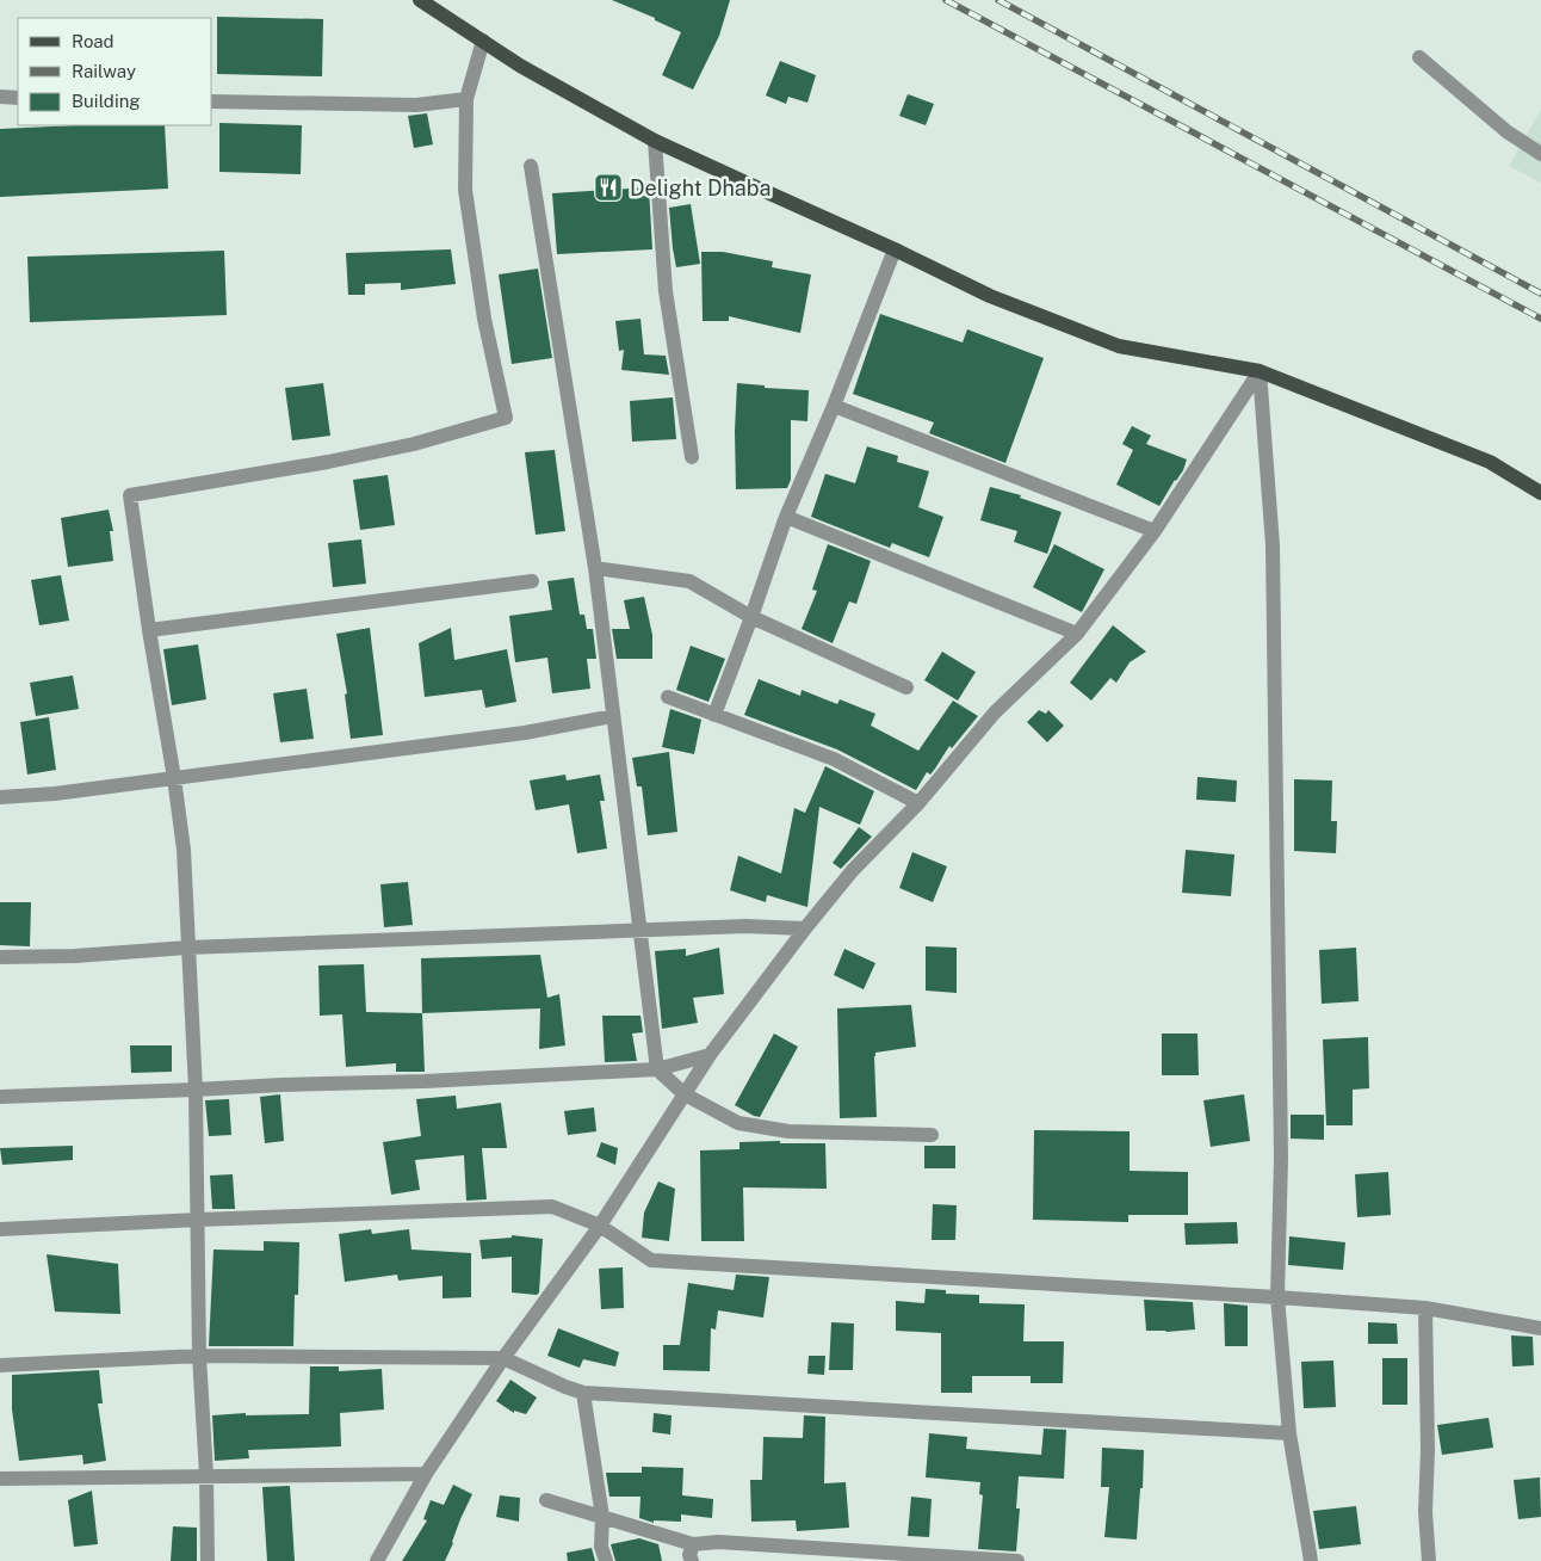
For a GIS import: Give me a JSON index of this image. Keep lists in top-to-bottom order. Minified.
{"places":{"restaurant":["Delight Dhaba"]},"legend":["Road","Railway","Building"]}
